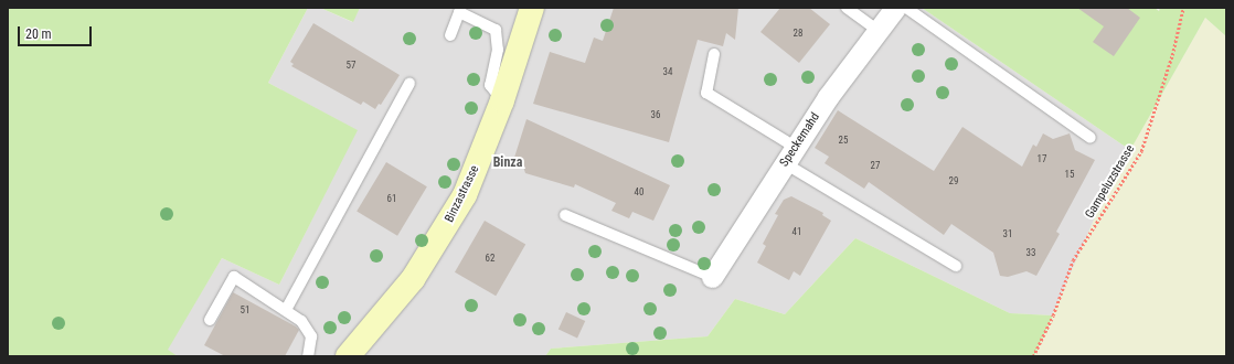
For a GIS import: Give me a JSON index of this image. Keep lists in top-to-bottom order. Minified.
{"streets":{"street":["Speckemahd","Binzastrasse"],"path":["Gampeluzstrasse"]},"districts":["Binza"],"house_numbers":["28","57","34","36","25","17","27","15","29","40","61","41","31","33","62","51"],"scale_bar":"20 m"}
